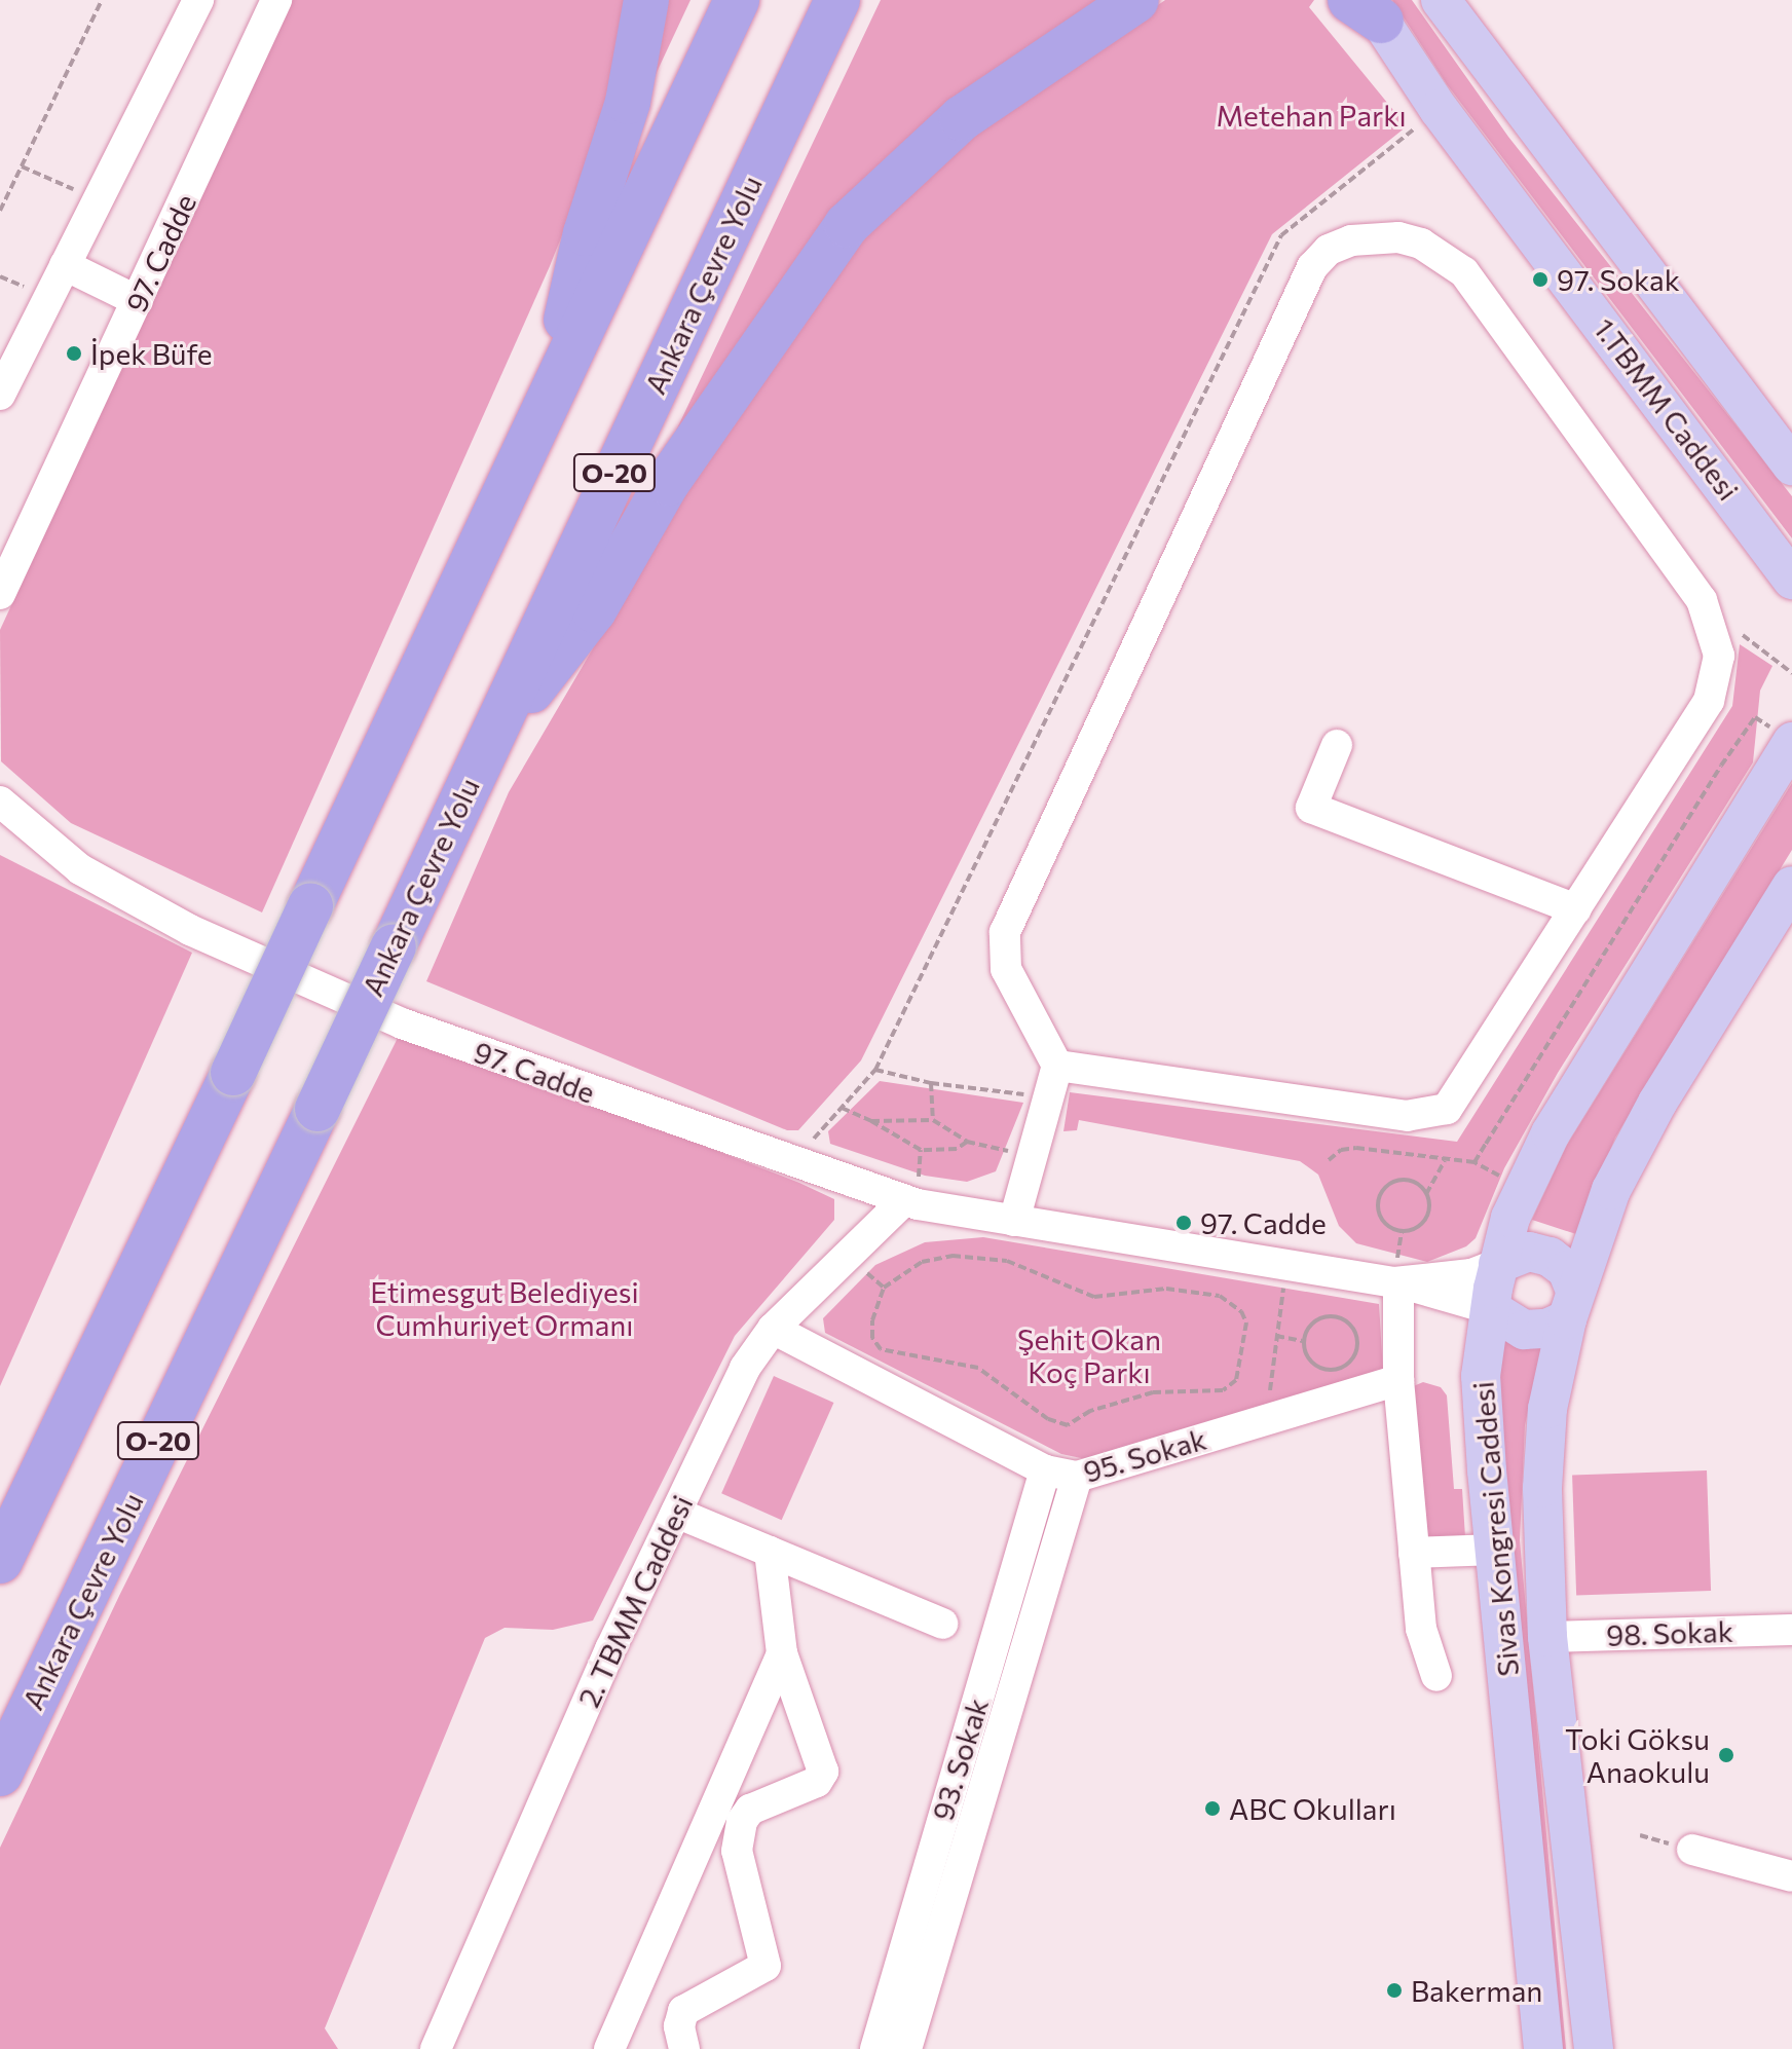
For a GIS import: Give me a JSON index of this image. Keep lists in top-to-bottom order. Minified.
{"streets":{"highway":["Ankara Çevre Yolu","O-20"],"main road":["1.TBMM Caddesi","Sivas Kongresi Caddesi"],"street":["97. Cadde","95. Sokak","2. TBMM Caddesi","98. Sokak","93. Sokak"]},"crossings":[["97. Cadde","Sivas Kongresi Caddesi"],["97. Cadde","2. TBMM Caddesi"],["95. Sokak","2. TBMM Caddesi"],["95. Sokak","93. Sokak"],["Sivas Kongresi Caddesi","98. Sokak"]],"parks":["Metehan Parkı","Etimesgut Belediyesi Cumhuriyet Ormanı","Şehit Okan Koç Parkı"],"places":["97. Sokak","İpek Büfe","97. Cadde","Toki Göksu Anaokulu","ABC Okulları","Bakerman"]}
